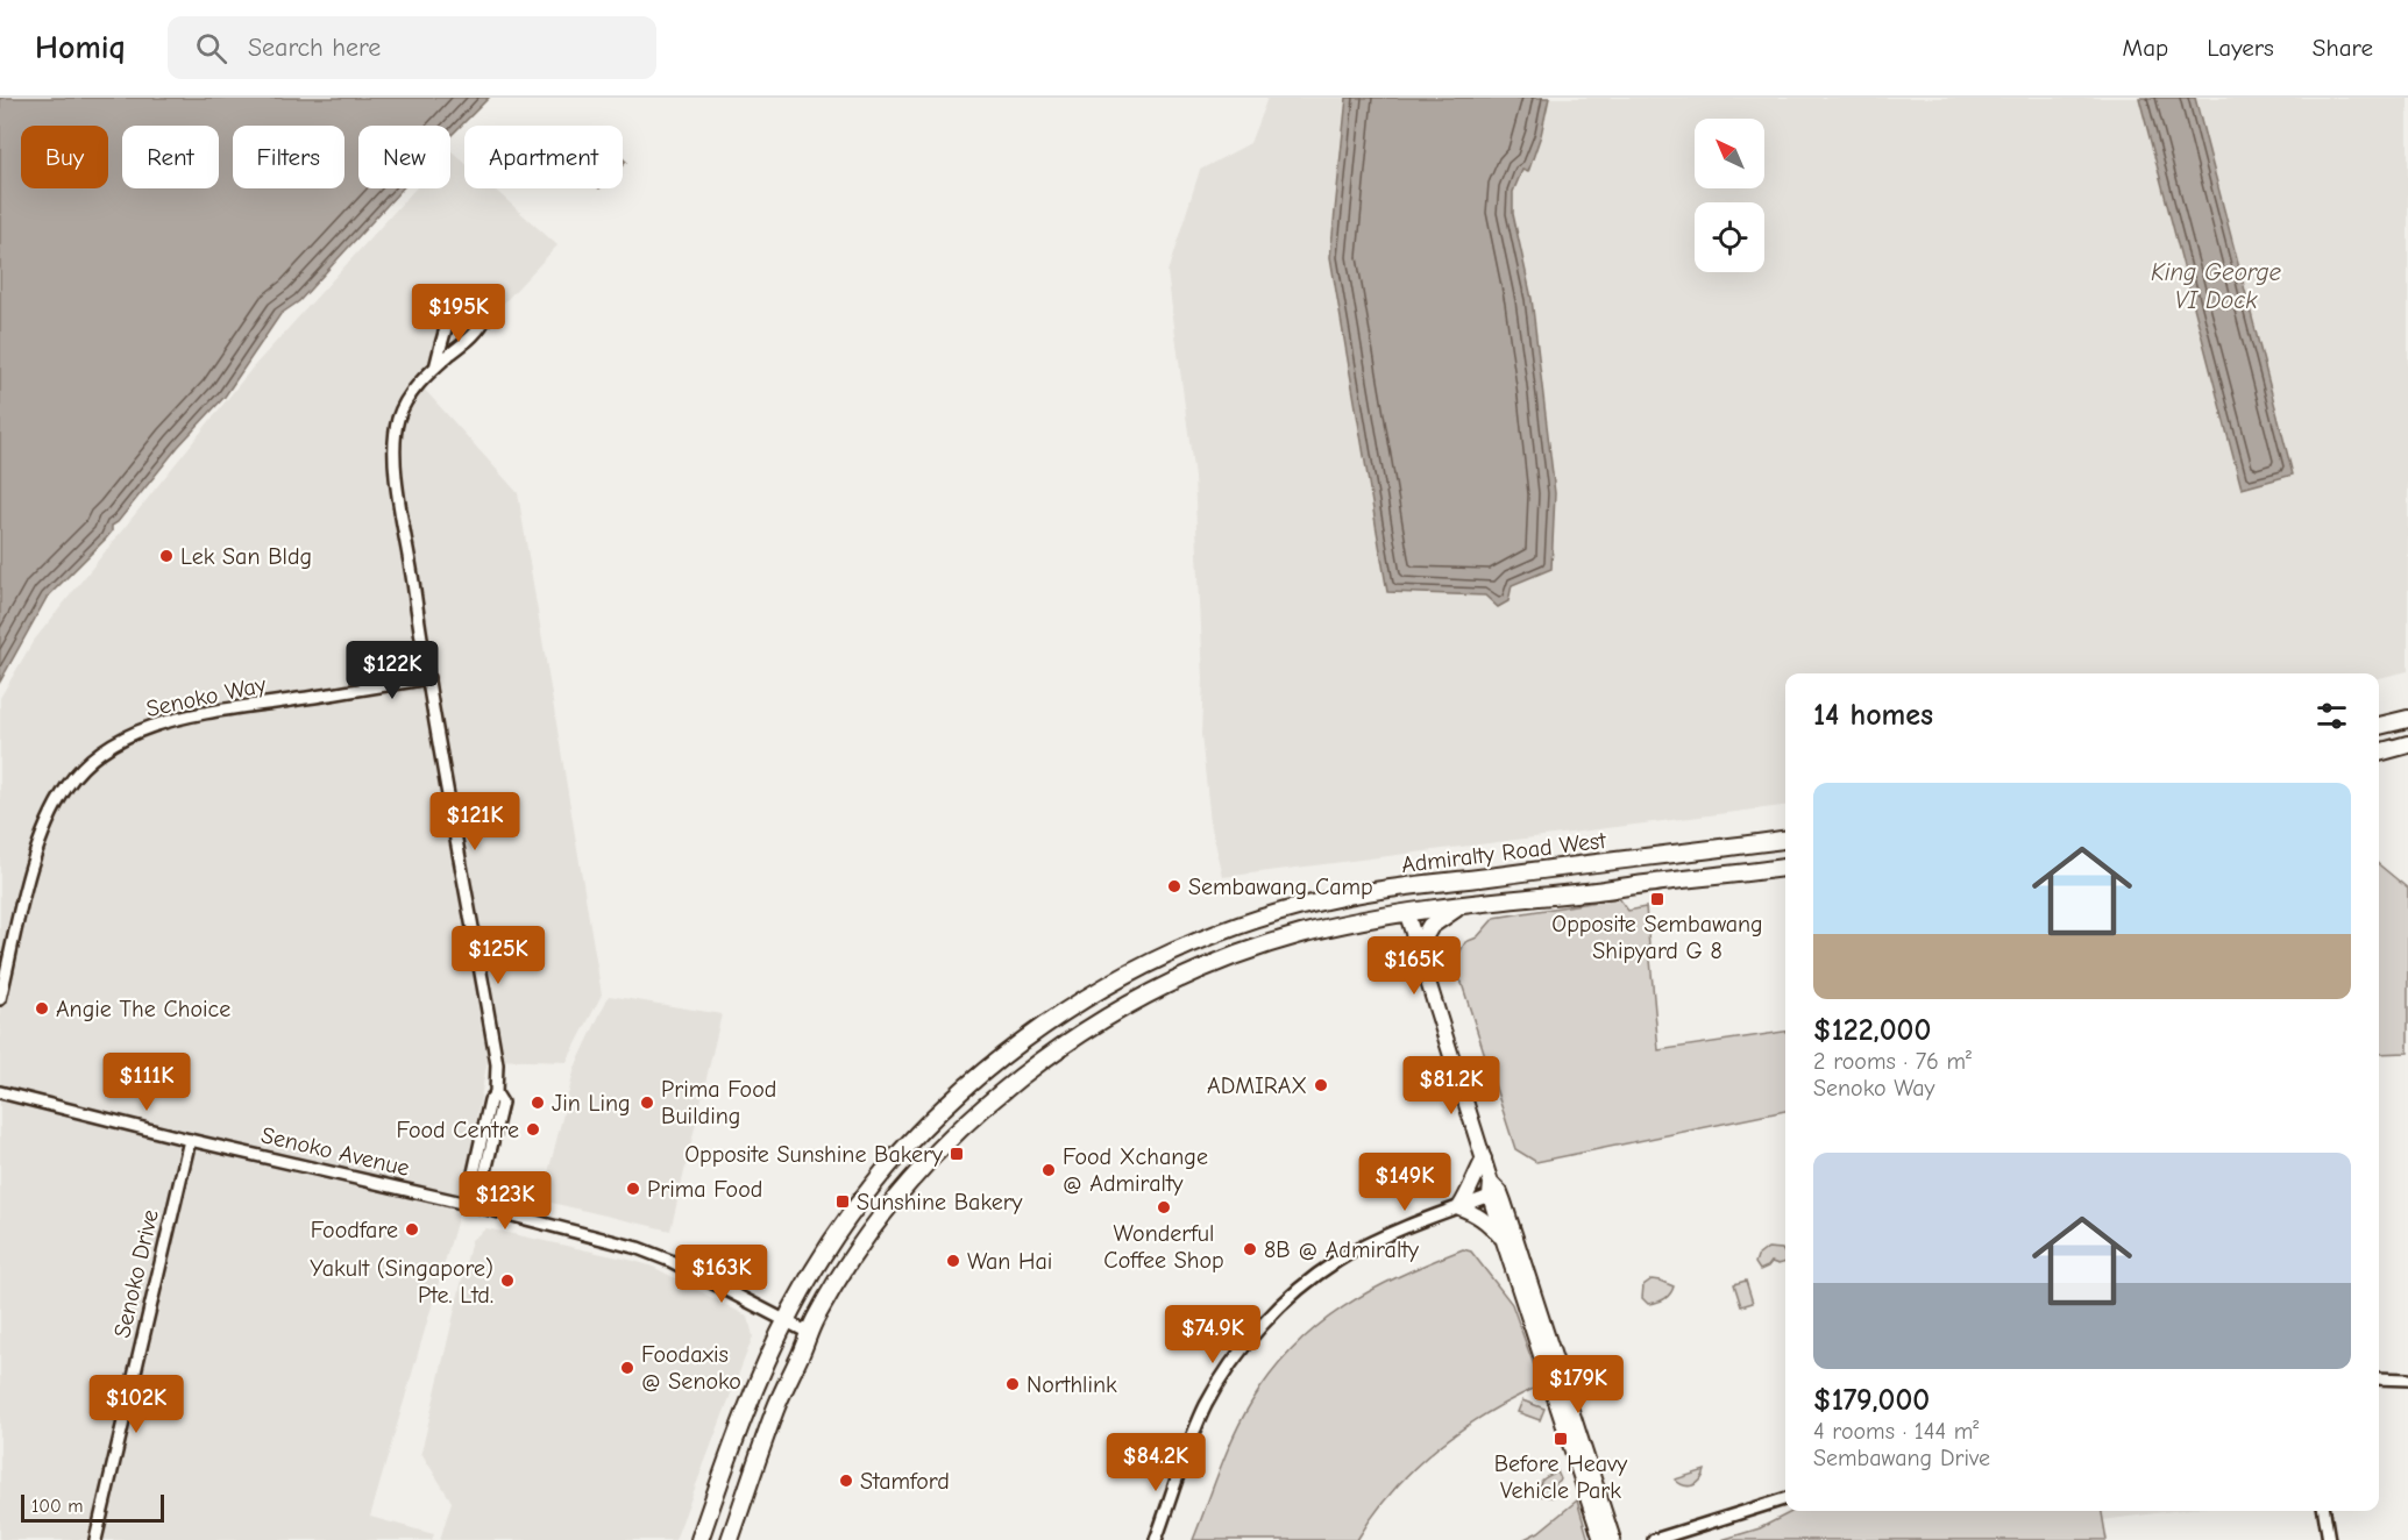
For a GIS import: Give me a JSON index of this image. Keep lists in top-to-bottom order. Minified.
{"streets":{"main road":["Admiralty Road West"],"street":["Senoko Way","Senoko Avenue","Senoko Drive"]},"crossings":[["Admiralty Road West","Senoko Avenue"],["Senoko Avenue","Senoko Drive"]],"water":["King George VI Dock"],"places":{"other":["Lek San Bldg","Sembawang Camp","Angie The Choice","ADMIRAX","Jin Ling","Prima Food Building","Food Centre","Food Xchange @ Admiralty","Prima Food","Wonderful Coffee Shop","Foodfare","8B @ Admiralty","Wan Hai","Yakult (Singapore) Pte. Ltd.","Foodaxis @ Senoko","Northlink","Stamford"],"transit":["Opposite Sembawang Shipyard G 8","Opposite Sunshine Bakery","Sunshine Bakery","Before Heavy Vehicle Park"]},"scale_bar":"100 m","north":"top left","page":{"header":"Homiq","search":"Search here","nav":["Map","Layers","Share"],"chip":["Buy","Rent","Filters","New","Apartment"],"price":["$195K","$122K","$121K","$125K","$165K","$111K","$81.2K","$149K","$123K","$163K","$74.9K","$179K","$102K","$84.2K"],"heading":"14 homes","list":[{"name":"$122,000","note":"2 rooms · 76 m² · Senoko Way"},{"name":"$179,000","note":"4 rooms · 144 m² · Sembawang Drive"}],"scale":"100 m"}}
